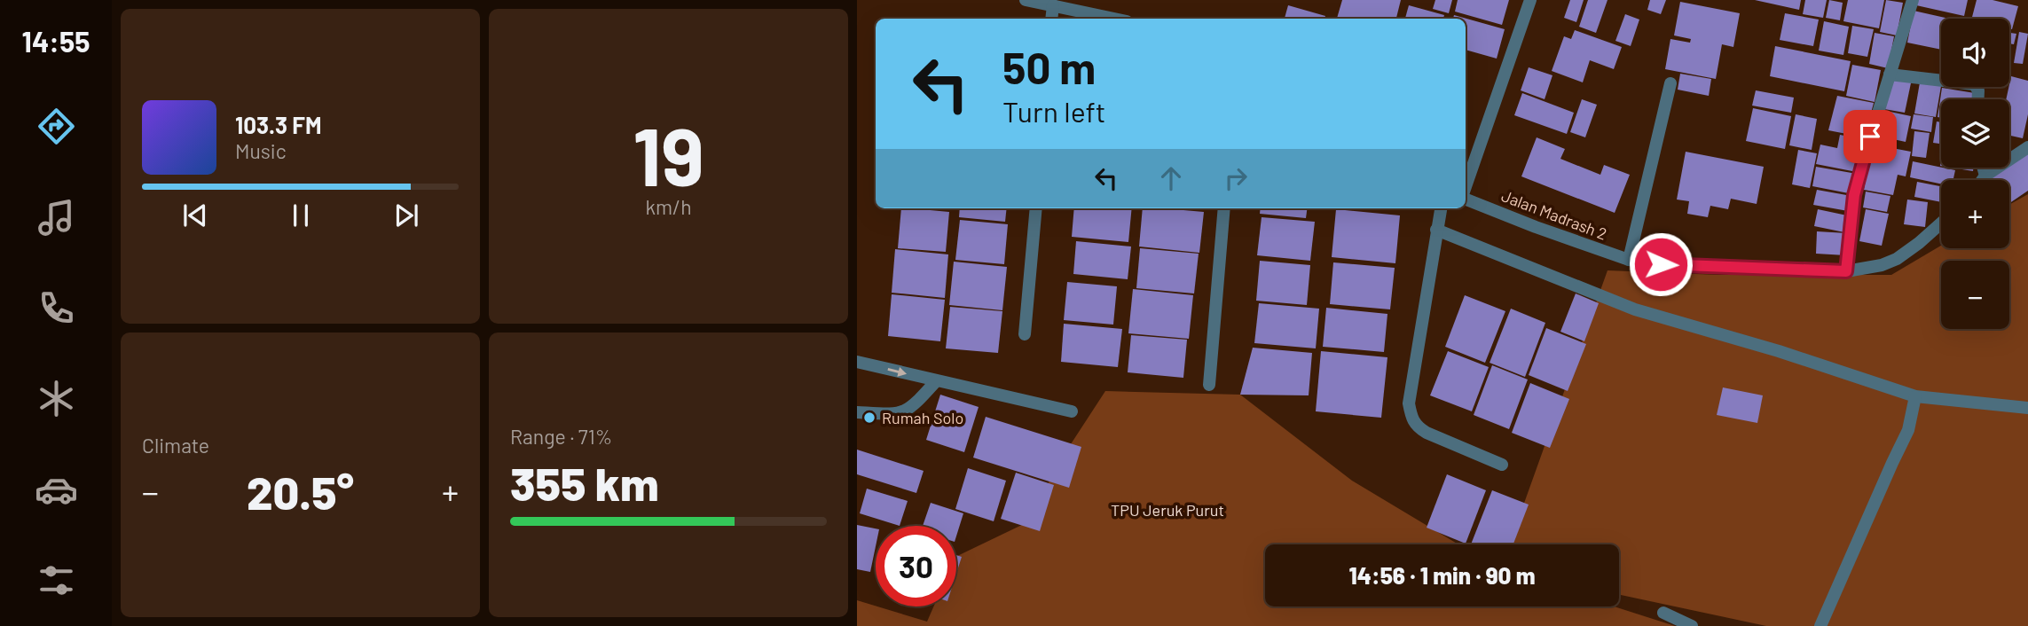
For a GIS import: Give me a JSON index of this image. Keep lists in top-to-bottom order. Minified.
{"streets":{"street":["Jalan Madrash 2"]},"parks":["TPU Jeruk Purut"],"places":["Rumah Solo"],"page":{"tabs":"14:55","tile":[["19","km/h"],"Climate",["Range · 71%","355 km"]],"map_buttons":["+","−"],"turn":["50 m","Turn left"],"song":["103.3 FM","Music"],"heat":["−","20.5°","+"],"limit":"30","trip":"14:56 · 1 min · 90 m"}}
